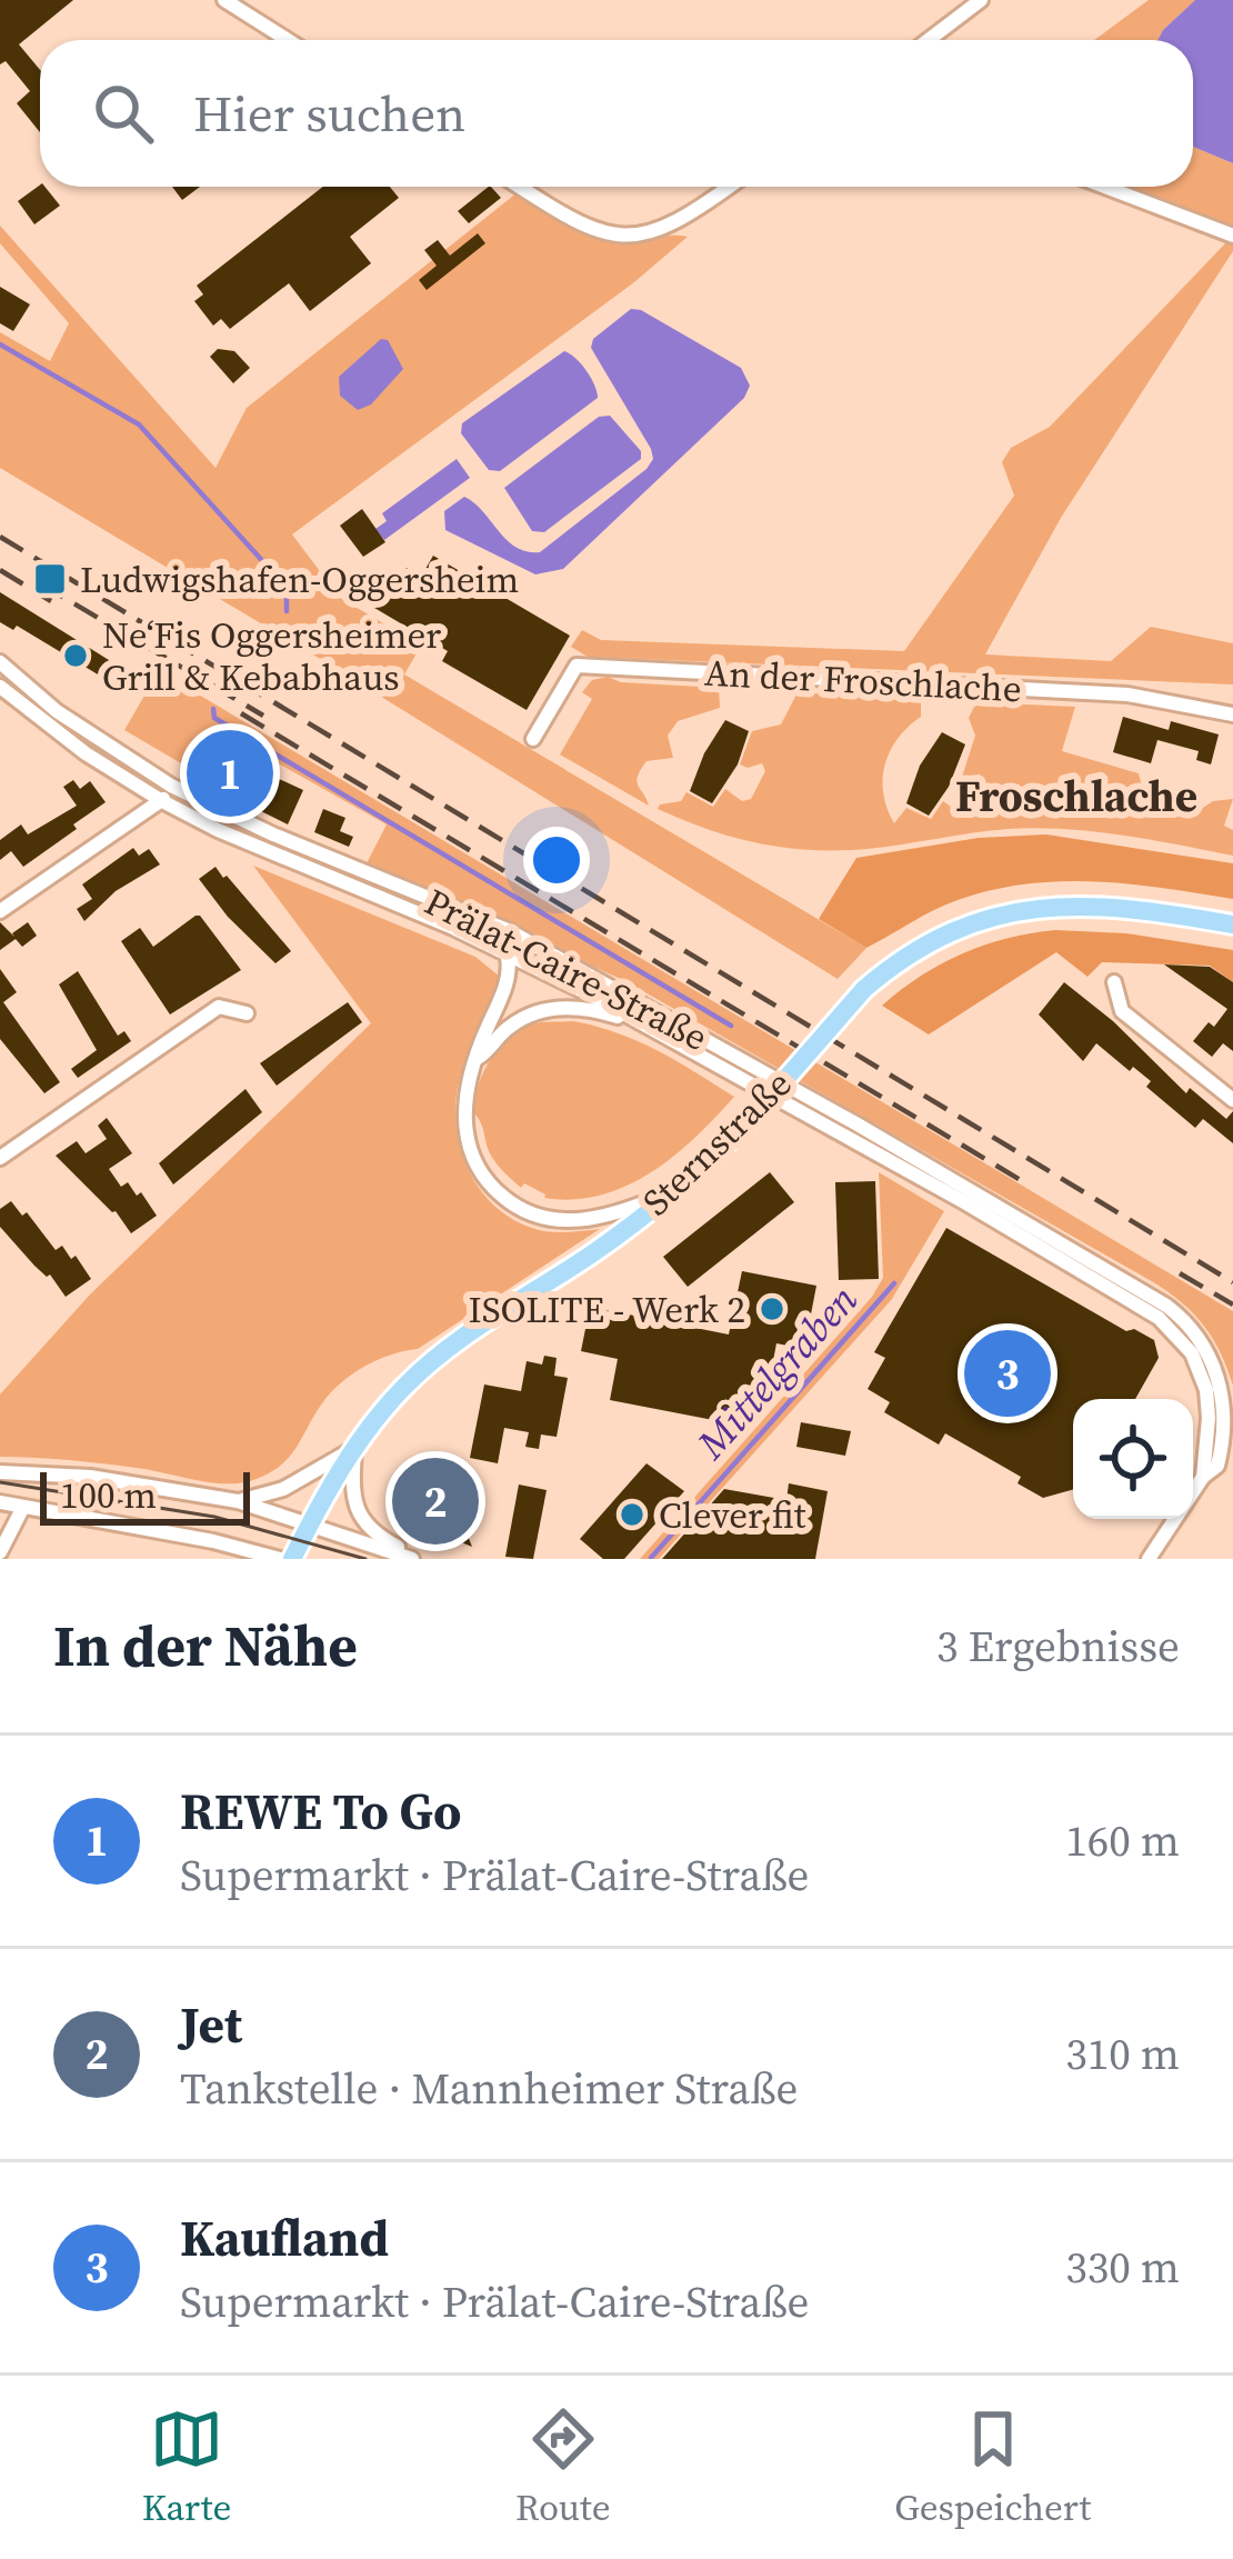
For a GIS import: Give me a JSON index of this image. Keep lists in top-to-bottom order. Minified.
{"streets":{"main road":["Sternstraße"],"street":["An der Froschlache","Prälat-Caire-Straße"]},"districts":["Froschlache"],"water":["Mittelgraben"],"places":{"transit":["Ludwigshafen-Oggersheim"],"other":["Ne‘Fis Oggersheimer Grill & Kebabhaus","ISOLITE - Werk 2","Clever fit"]},"scale_bar":"100 m","page":{"search":"Hier suchen","pins":["1","3","2"],"scale":"100 m","heading":["In der Nähe","3 Ergebnisse"],"list":[{"mark":"1","name":"REWE To Go","note":"Supermarkt · Prälat-Caire-Straße","value":"160 m"},{"mark":"2","name":"Jet","note":"Tankstelle · Mannheimer Straße","value":"310 m"},{"mark":"3","name":"Kaufland","note":"Supermarkt · Prälat-Caire-Straße","value":"330 m"}],"nav":["Karte","Route","Gespeichert"]}}
